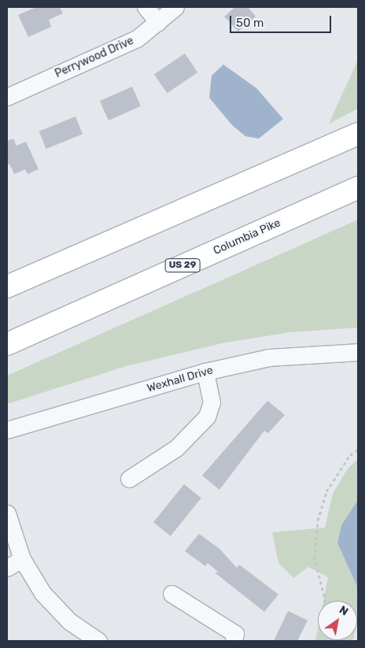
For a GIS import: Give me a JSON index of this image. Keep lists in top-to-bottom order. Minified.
{"streets":{"highway":["Columbia Pike","US 29"],"street":["Perrywood Drive","Wexhall Drive"]},"scale_bar":"50 m","north":"top right"}
